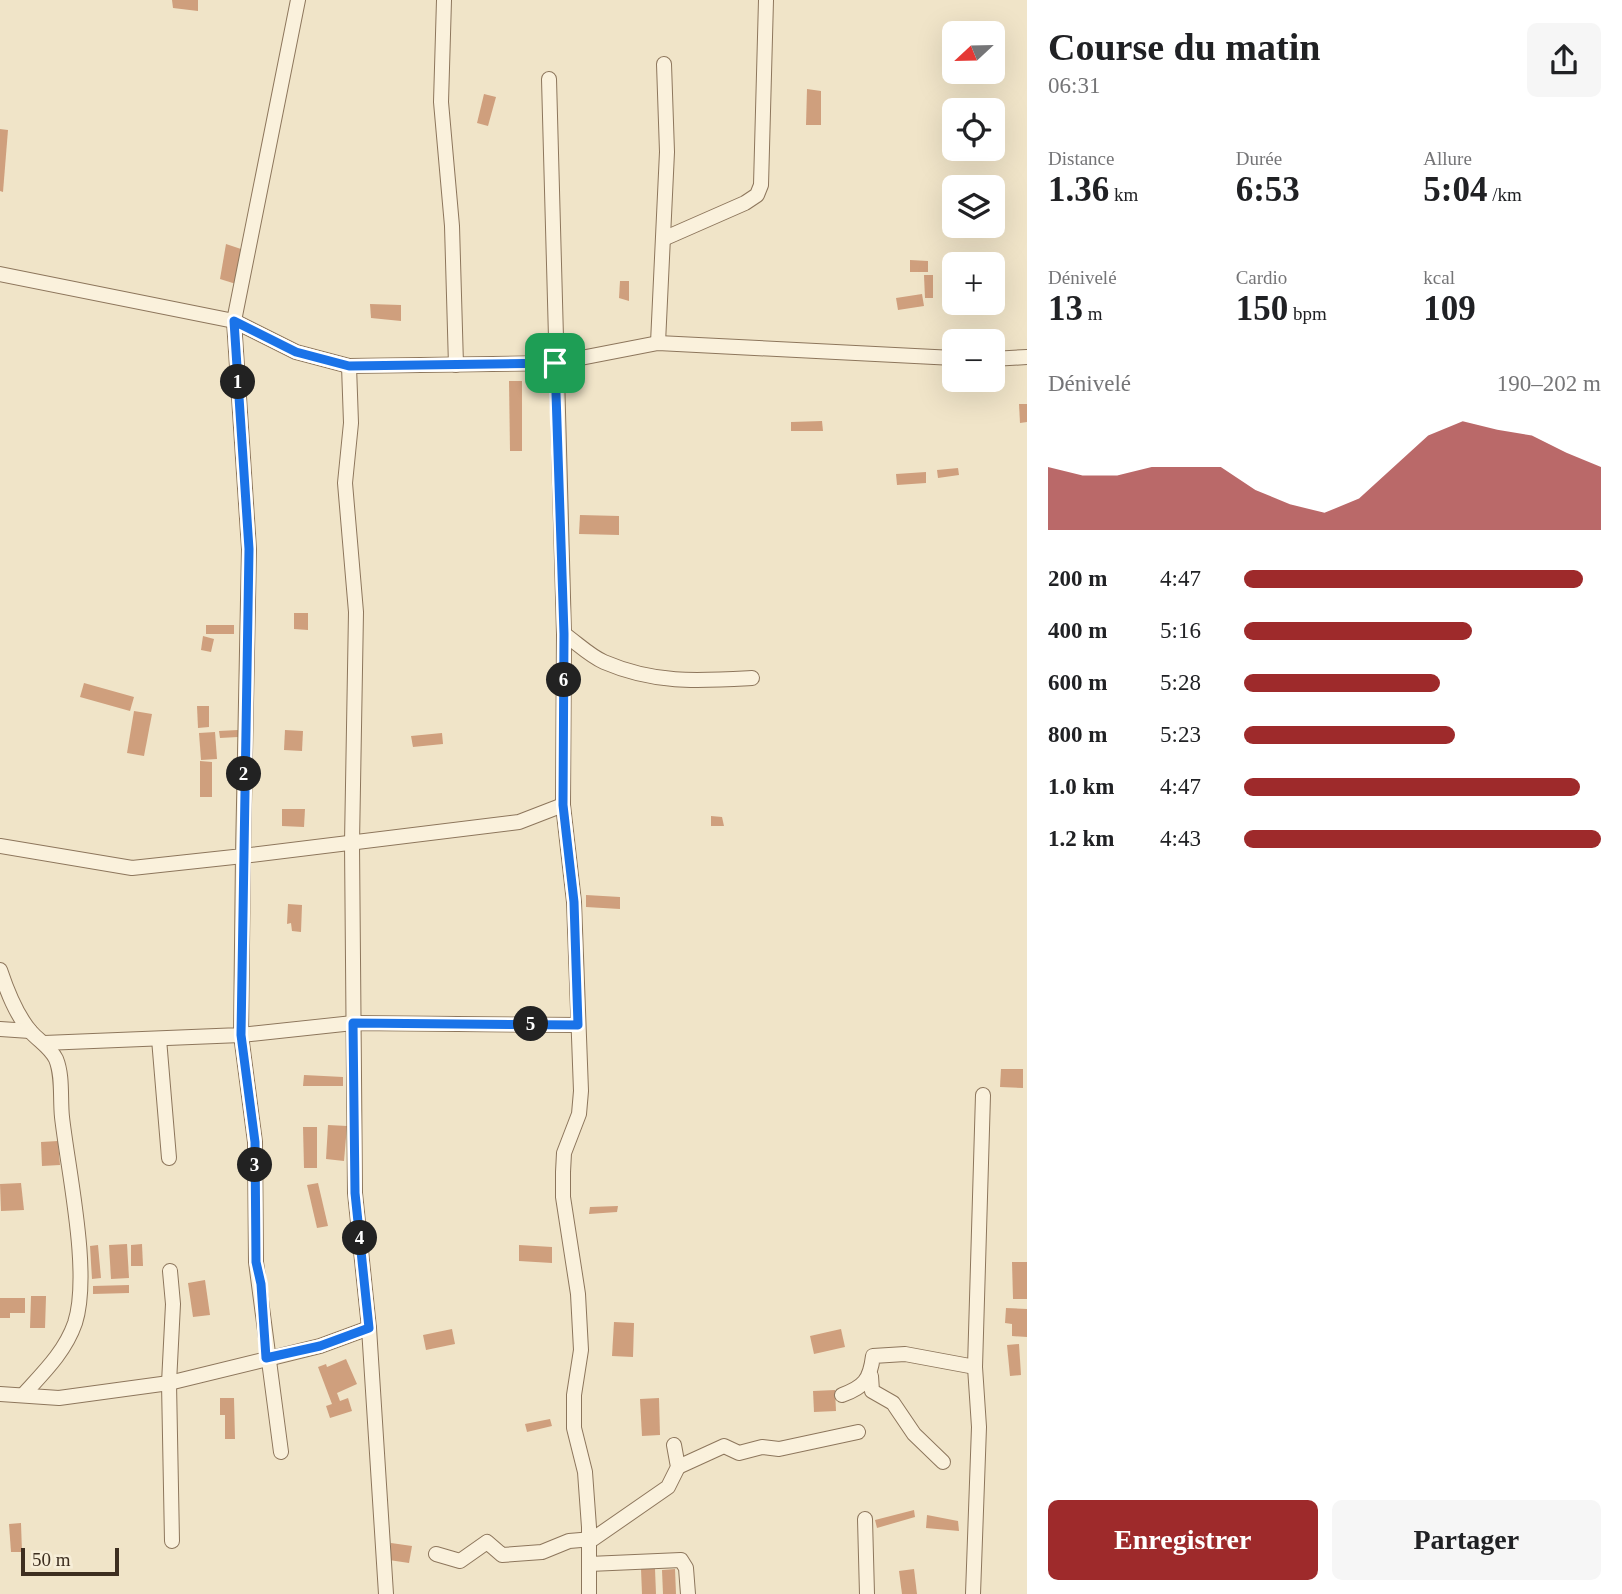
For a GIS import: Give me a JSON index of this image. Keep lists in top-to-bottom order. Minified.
{"scale_bar":"50 m","north":"left","page":{"heading":["Course du matin","06:31"],"map_buttons":["+","−"],"stats":[["Distance","1.36 km"],["Durée","6:53"],["Allure","5:04 /km"],["Dénivelé","13 m"],["Cardio","150 bpm"],["kcal","109"]],"chart":["Dénivelé","190–202 m"],"pins":["1","6","2","5","3","4"],"list":[{"name":"200 m","note":"4:47"},{"name":"400 m","note":"5:16"},{"name":"600 m","note":"5:28"},{"name":"800 m","note":"5:23"},{"name":"1.0 km","note":"4:47"},{"name":"1.2 km","note":"4:43"}],"buttons":["Enregistrer","Partager"],"scale":"50 m"}}
